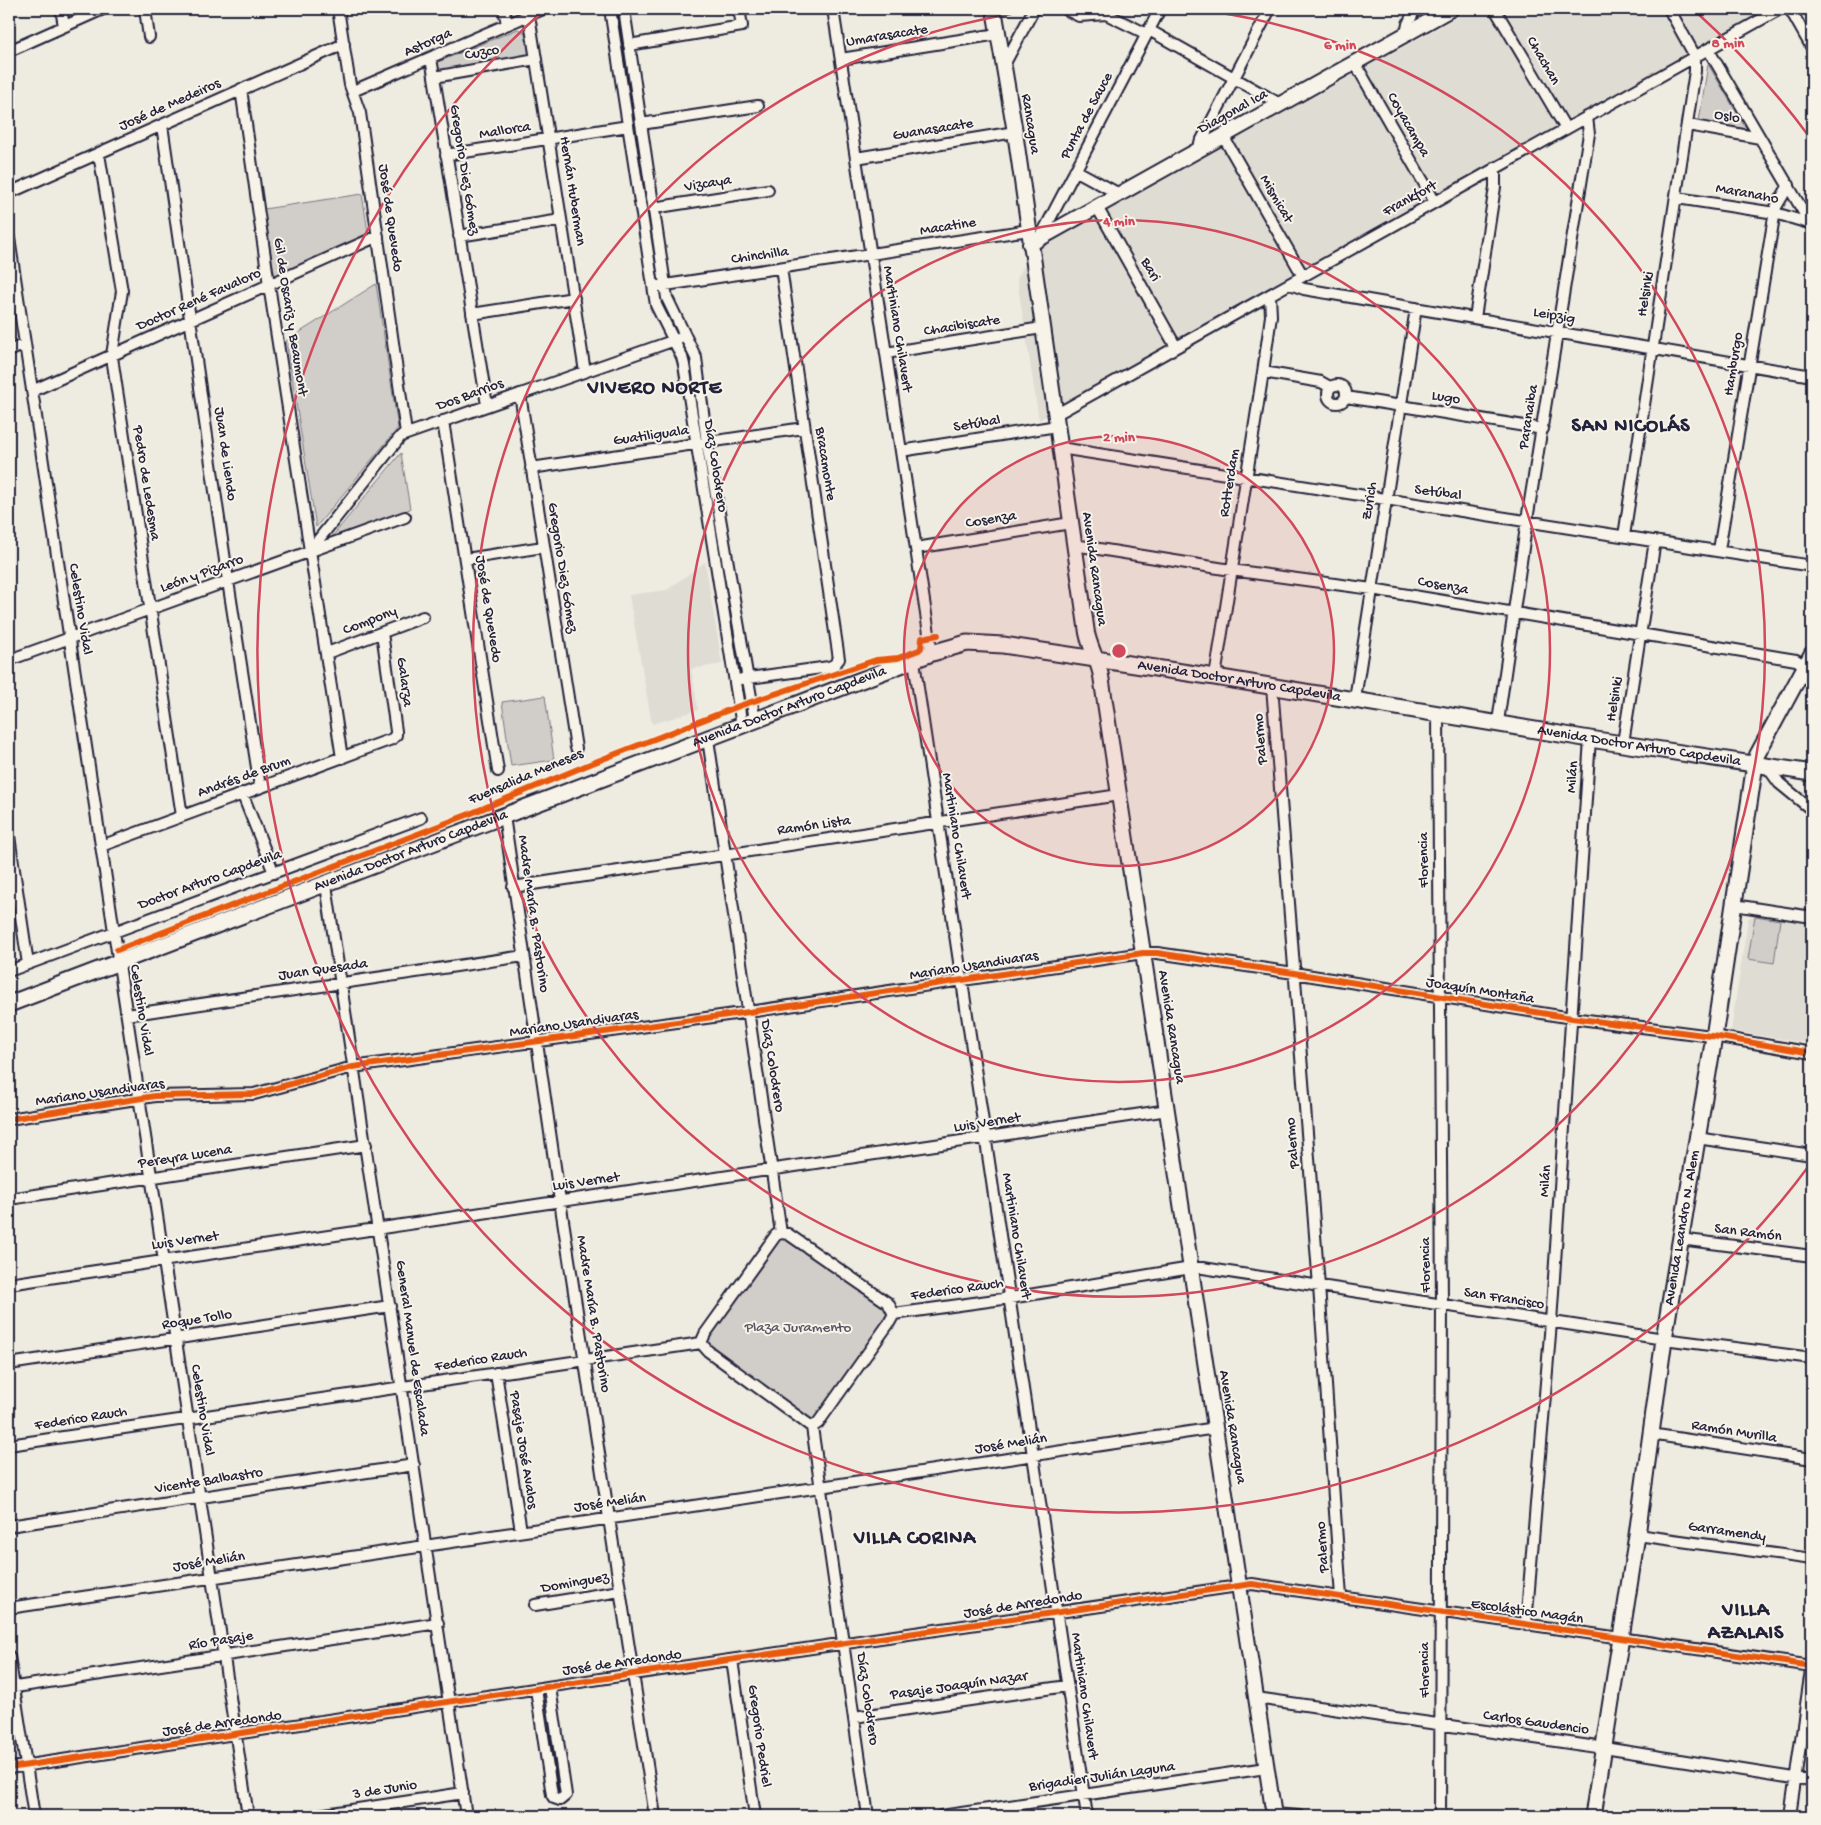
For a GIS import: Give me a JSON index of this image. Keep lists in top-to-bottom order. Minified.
{"streets":{"main road":["Diagonal Ica","Rancagua","Avenida Rancagua","Avenida Doctor Arturo Capdevila","Avenida Leandro N. Alem"],"street":["Umarasacate","Astorga","Cuzco","Chachan","José de Medeiros","Punta de Sauce","Oslo","Coyacampa","Guanasacate","Mallorca","Gregorio Diez Gómez","Vizcaya","Hernán Huberman","Maranaho","Mismicat","Frankfort","José de Quevedo","Macatine","Chinchilla","Bari","Helsinki","Doctor René Favaloro","Leipzig","Gil de Oscariz y Beaumont","Chacibiscate","Martiniano Chilavert","Hamburgo","Dos Barrios","Lugo","Paranaiba","Setúbal","Guatiliguala","Juan de Liendo","Bracamonte","Díaz Colodrero","Pedro de Ledesma","Rotterdam","Zurich","Cosenza","León y Pizarro","Celestino Vidal","Compony","Galarza","Palermo","Andrés de Brum","Milán","Ramón Lista","Florencia","Doctor Arturo Capdevila","Madre María B. Pastorino","Mariano Usandivaras","Juan Quesada","Joaquín Montaña","Luis Vernet","Pereyra Lucena","San Ramón","Federico Rauch","San Francisco","Roque Tollo","General Manuel de Escalada","Ramón Murilla","José Melián","Pasaje José Avalos","Vicente Balbastro","Garramendy","Dominguez","José de Arredondo","Escolástico Magán","Río Pasaje","Pasaje Joaquín Nazar","Carlos Gaudencio","Gregorio Pedriel","Brigadier Julián Laguna","3 de Junio"],"cycle path":["Fuensalida Meneses"]},"crossings":[["Umarasacate","Rancagua"],["Umarasacate","Martiniano Chilavert"],["Astorga","Gregorio Diez Gómez"],["Astorga","Hernán Huberman"],["Astorga","José de Quevedo"],["Cuzco","Gregorio Diez Gómez"],["Cuzco","Hernán Huberman"],["Chachan","Frankfort"],["José de Medeiros","José de Quevedo"],["José de Medeiros","Gil de Oscariz y Beaumont"],["José de Medeiros","Juan de Liendo"],["José de Medeiros","Pedro de Ledesma"],["Diagonal Ica","Punta de Sauce"],["Diagonal Ica","Rancagua"],["Diagonal Ica","Coyacampa"],["Diagonal Ica","Mismicat"],["Diagonal Ica","Macatine"],["Diagonal Ica","Bari"],["Diagonal Ica","Avenida Rancagua"],["Punta de Sauce","Rancagua"],["Punta de Sauce","Macatine"],["Punta de Sauce","Avenida Rancagua"],["Oslo","Helsinki"],["Rancagua","Guanasacate"],["Rancagua","Macatine"],["Rancagua","Avenida Rancagua"],["Coyacampa","Frankfort"],["Guanasacate","Martiniano Chilavert"],["Mallorca","Gregorio Diez Gómez"],["Mallorca","Hernán Huberman"],["Mallorca","Díaz Colodrero"],["Gregorio Diez Gómez","Dos Barrios"],["Gregorio Diez Gómez","Guatiliguala"],["Vizcaya","Díaz Colodrero"],["Hernán Huberman","Dos Barrios"],["Maranaho","Helsinki"],["Maranaho","Hamburgo"],["Mismicat","Frankfort"],["Frankfort","Bari"],["Frankfort","Helsinki"],["Frankfort","Leipzig"],["Frankfort","Paranaiba"],["Frankfort","Setúbal"],["Frankfort","Rotterdam"],["Frankfort","Avenida Rancagua"],["José de Quevedo","Doctor René Favaloro"],["José de Quevedo","Dos Barrios"],["Macatine","Chinchilla"],["Macatine","Martiniano Chilavert"],["Macatine","Avenida Rancagua"],["Chinchilla","Martiniano Chilavert"],["Chinchilla","Bracamonte"],["Chinchilla","Díaz Colodrero"],["Helsinki","Leipzig"],["Helsinki","Setúbal"],["Helsinki","Cosenza"],["Helsinki","Avenida Doctor Arturo Capdevila"],["Doctor René Favaloro","Gil de Oscariz y Beaumont"],["Doctor René Favaloro","Juan de Liendo"],["Doctor René Favaloro","Pedro de Ledesma"],["Doctor René Favaloro","Celestino Vidal"],["Leipzig","Hamburgo"],["Leipzig","Paranaiba"],["Leipzig","Zurich"],["Gil de Oscariz y Beaumont","Dos Barrios"],["Gil de Oscariz y Beaumont","León y Pizarro"],["Gil de Oscariz y Beaumont","Compony"],["Gil de Oscariz y Beaumont","Andrés de Brum"],["Chacibiscate","Martiniano Chilavert"],["Chacibiscate","Avenida Rancagua"],["Martiniano Chilavert","Setúbal"],["Martiniano Chilavert","Cosenza"],["Martiniano Chilavert","Avenida Doctor Arturo Capdevila"],["Martiniano Chilavert","Ramón Lista"],["Martiniano Chilavert","Mariano Usandivaras"],["Martiniano Chilavert","Luis Vernet"],["Martiniano Chilavert","Federico Rauch"],["Martiniano Chilavert","José Melián"],["Martiniano Chilavert","José de Arredondo"],["Martiniano Chilavert","Pasaje Joaquín Nazar"],["Martiniano Chilavert","Brigadier Julián Laguna"],["Hamburgo","Setúbal"],["Dos Barrios","Díaz Colodrero"],["Dos Barrios","León y Pizarro"],["Lugo","Paranaiba"],["Lugo","Rotterdam"],["Lugo","Zurich"],["Paranaiba","Setúbal"],["Paranaiba","Cosenza"],["Paranaiba","Avenida Doctor Arturo Capdevila"],["Setúbal","Rotterdam"],["Setúbal","Zurich"],["Setúbal","Avenida Rancagua"],["Guatiliguala","Bracamonte"],["Guatiliguala","Díaz Colodrero"],["Juan de Liendo","León y Pizarro"],["Juan de Liendo","Andrés de Brum"],["Bracamonte","Díaz Colodrero"],["Díaz Colodrero","Avenida Doctor Arturo Capdevila"],["Díaz Colodrero","Ramón Lista"],["Díaz Colodrero","Mariano Usandivaras"],["Díaz Colodrero","Luis Vernet"],["Díaz Colodrero","Federico Rauch"],["Díaz Colodrero","José Melián"],["Díaz Colodrero","José de Arredondo"],["Díaz Colodrero","Pasaje Joaquín Nazar"],["Pedro de Ledesma","León y Pizarro"],["Pedro de Ledesma","Andrés de Brum"],["Rotterdam","Cosenza"],["Rotterdam","Avenida Doctor Arturo Capdevila"],["Zurich","Cosenza"],["Zurich","Avenida Doctor Arturo Capdevila"],["Cosenza","Avenida Rancagua"],["Cosenza","Avenida Leandro N. Alem"],["Avenida Rancagua","Avenida Doctor Arturo Capdevila"],["Avenida Rancagua","Ramón Lista"],["Avenida Rancagua","Mariano Usandivaras"],["Avenida Rancagua","Joaquín Montaña"],["Avenida Rancagua","Luis Vernet"],["Avenida Rancagua","Federico Rauch"],["Avenida Rancagua","San Francisco"],["Avenida Rancagua","José Melián"],["Avenida Rancagua","José de Arredondo"],["Avenida Rancagua","Escolástico Magán"],["Avenida Rancagua","Carlos Gaudencio"],["Avenida Rancagua","Brigadier Julián Laguna"],["León y Pizarro","Celestino Vidal"],["Celestino Vidal","Avenida Doctor Arturo Capdevila"],["Celestino Vidal","Andrés de Brum"],["Celestino Vidal","Doctor Arturo Capdevila"],["Celestino Vidal","Mariano Usandivaras"],["Celestino Vidal","Juan Quesada"],["Celestino Vidal","Luis Vernet"],["Celestino Vidal","Pereyra Lucena"],["Celestino Vidal","Federico Rauch"],["Celestino Vidal","Roque Tollo"],["Celestino Vidal","José Melián"],["Celestino Vidal","Vicente Balbastro"],["Celestino Vidal","José de Arredondo"],["Celestino Vidal","Río Pasaje"],["Compony","Galarza"],["Avenida Doctor Arturo Capdevila","Palermo"],["Avenida Doctor Arturo Capdevila","Milán"],["Avenida Doctor Arturo Capdevila","Florencia"],["Avenida Doctor Arturo Capdevila","Madre María B. Pastorino"],["Avenida Doctor Arturo Capdevila","Avenida Leandro N. Alem"],["Avenida Doctor Arturo Capdevila","General Manuel de Escalada"],["Galarza","Andrés de Brum"],["Palermo","Joaquín Montaña"],["Palermo","San Francisco"],["Palermo","Escolástico Magán"],["Milán","Joaquín Montaña"],["Milán","San Francisco"],["Milán","Escolástico Magán"],["Ramón Lista","Madre María B. Pastorino"],["Florencia","Joaquín Montaña"],["Florencia","San Francisco"],["Florencia","Escolástico Magán"],["Florencia","Carlos Gaudencio"],["Madre María B. Pastorino","Mariano Usandivaras"],["Madre María B. Pastorino","Juan Quesada"],["Madre María B. Pastorino","Luis Vernet"],["Madre María B. Pastorino","Federico Rauch"],["Madre María B. Pastorino","José Melián"],["Madre María B. Pastorino","Dominguez"],["Madre María B. Pastorino","José de Arredondo"],["Mariano Usandivaras","Joaquín Montaña"],["Mariano Usandivaras","General Manuel de Escalada"],["Juan Quesada","General Manuel de Escalada"],["Joaquín Montaña","Avenida Leandro N. Alem"],["Luis Vernet","General Manuel de Escalada"],["Pereyra Lucena","General Manuel de Escalada"],["Avenida Leandro N. Alem","San Ramón"],["Avenida Leandro N. Alem","San Francisco"],["Avenida Leandro N. Alem","Ramón Murilla"],["Avenida Leandro N. Alem","Garramendy"],["Avenida Leandro N. Alem","Escolástico Magán"],["Avenida Leandro N. Alem","Carlos Gaudencio"],["Federico Rauch","San Francisco"],["Federico Rauch","General Manuel de Escalada"],["Federico Rauch","Pasaje José Avalos"],["Roque Tollo","General Manuel de Escalada"],["General Manuel de Escalada","José Melián"],["General Manuel de Escalada","Vicente Balbastro"],["General Manuel de Escalada","José de Arredondo"],["General Manuel de Escalada","Río Pasaje"],["General Manuel de Escalada","3 de Junio"],["José Melián","Pasaje José Avalos"],["José de Arredondo","Escolástico Magán"],["José de Arredondo","Gregorio Pedriel"]],"districts":["VIVERO NORTE","SAN NICOLÁS","VILLA CORINA","VILLA AZALAIS"],"parks":["Plaza Juramento"],"rings":["8 min","6 min","4 min","2 min"]}
